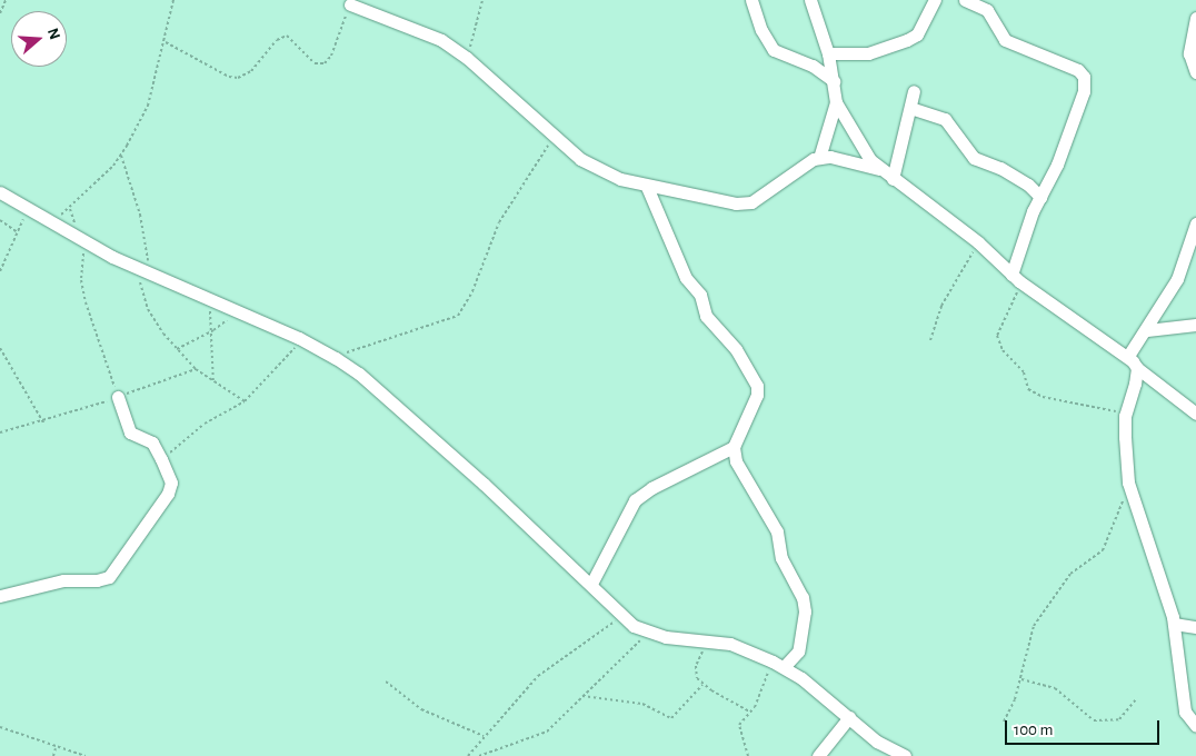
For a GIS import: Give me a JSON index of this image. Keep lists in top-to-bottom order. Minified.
{"scale_bar":"100 m","north":"right"}
